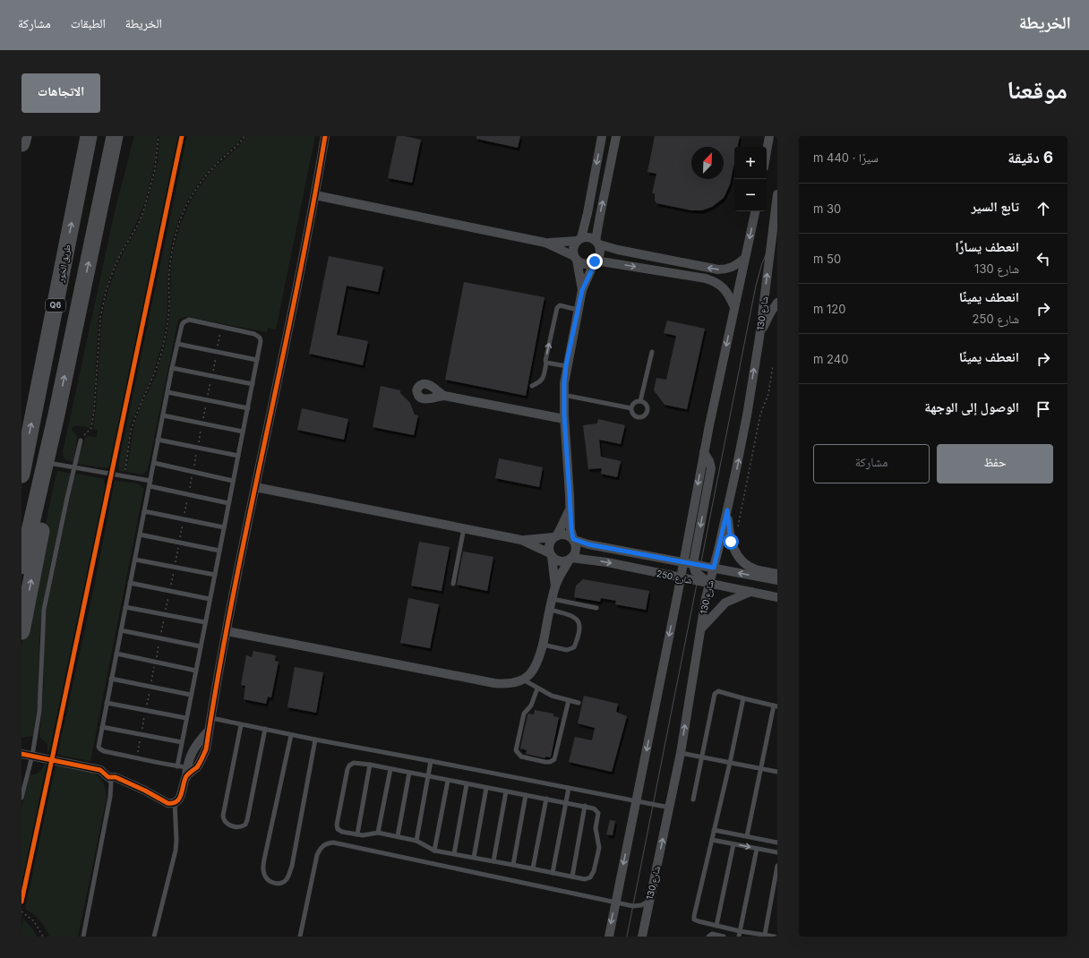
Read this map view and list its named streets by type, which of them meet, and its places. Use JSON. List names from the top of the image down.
{
  "streets": {
    "highway": ["طريق الخور", "Q6"],
    "street": ["شارع 130", "شارع 250"]
  },
  "crossings": [
    ["شارع 130", "شارع 250"]
  ],
  "north": "top right",
  "page": {
    "header": "الخريطة",
    "nav": ["الخريطة", "الطبقات", "مشاركة"],
    "title": "موقعنا",
    "buttons": [
      "الاتجاهات",
      ["حفظ", "مشاركة"]
    ],
    "heading": ["6 دقيقة", "سيرًا · 440 m"],
    "map_buttons": ["+", "−"],
    "list": [
      ["تابع السير", "30 m"],
      ["انعطف يسارًا", "شارع 130", "50 m"],
      ["انعطف يمينًا", "شارع 250", "120 m"],
      ["انعطف يمينًا", "240 m"],
      "الوصول إلى الوجهة"
    ]
  }
}
